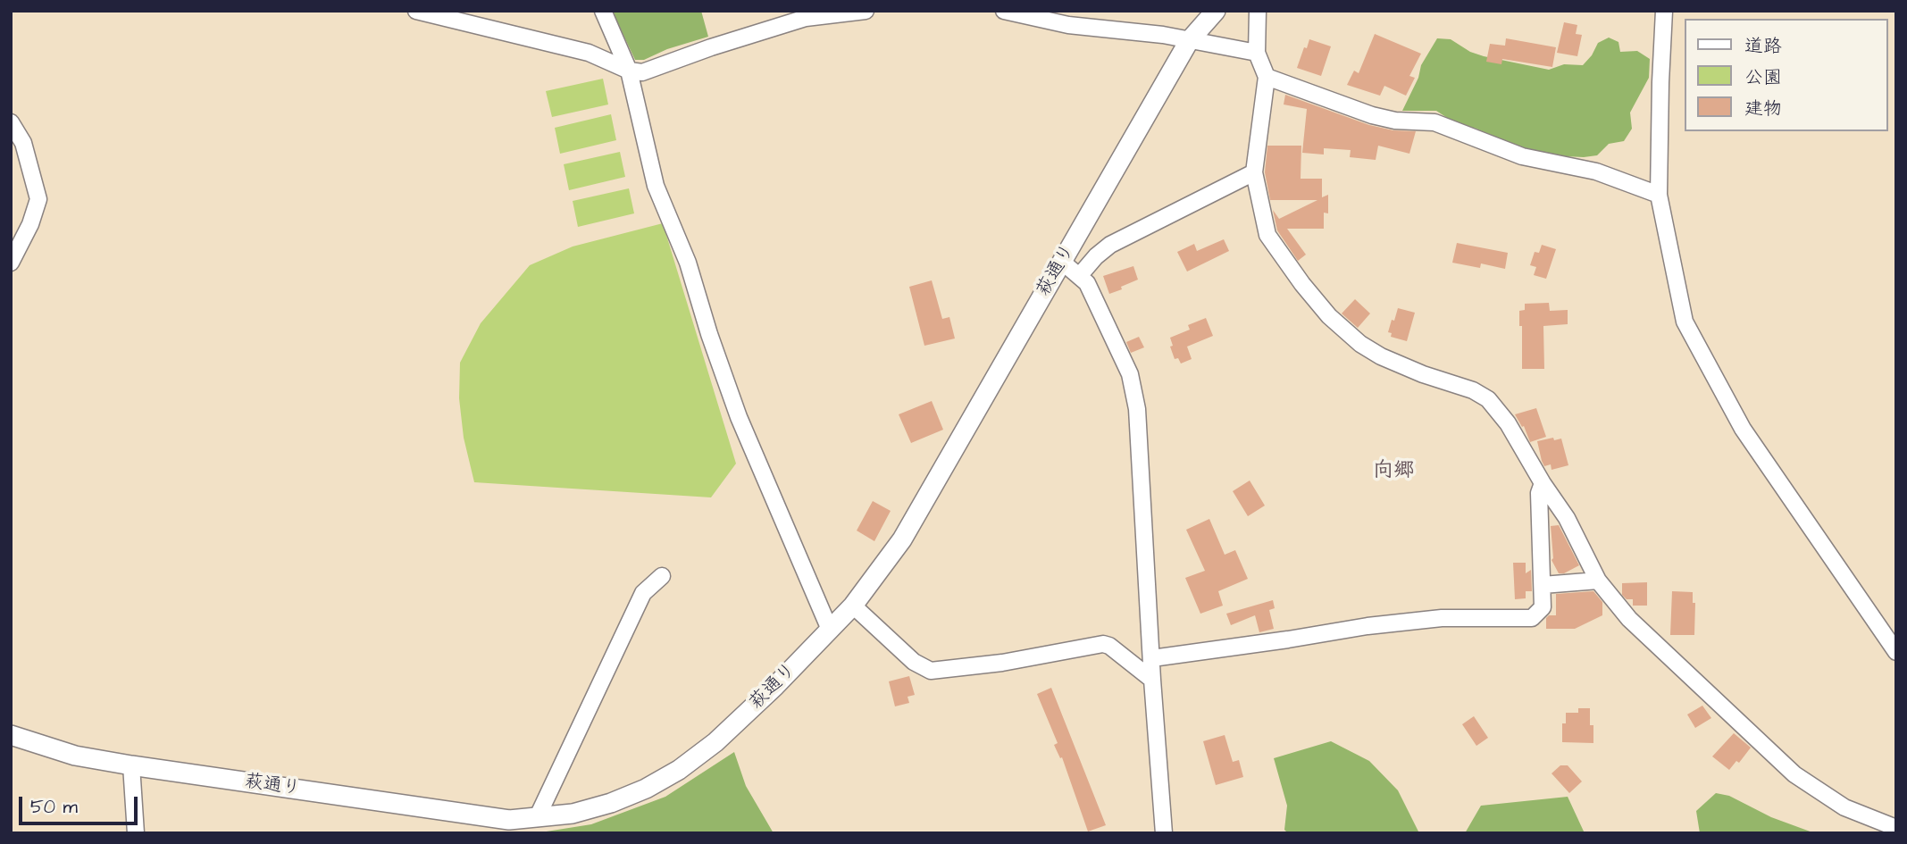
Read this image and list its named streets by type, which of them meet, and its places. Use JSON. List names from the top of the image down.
{
  "streets": {
    "street": ["萩通り"]
  },
  "districts": ["向郷"],
  "legend": ["道路", "公園", "建物"],
  "scale_bar": "50 m"
}
